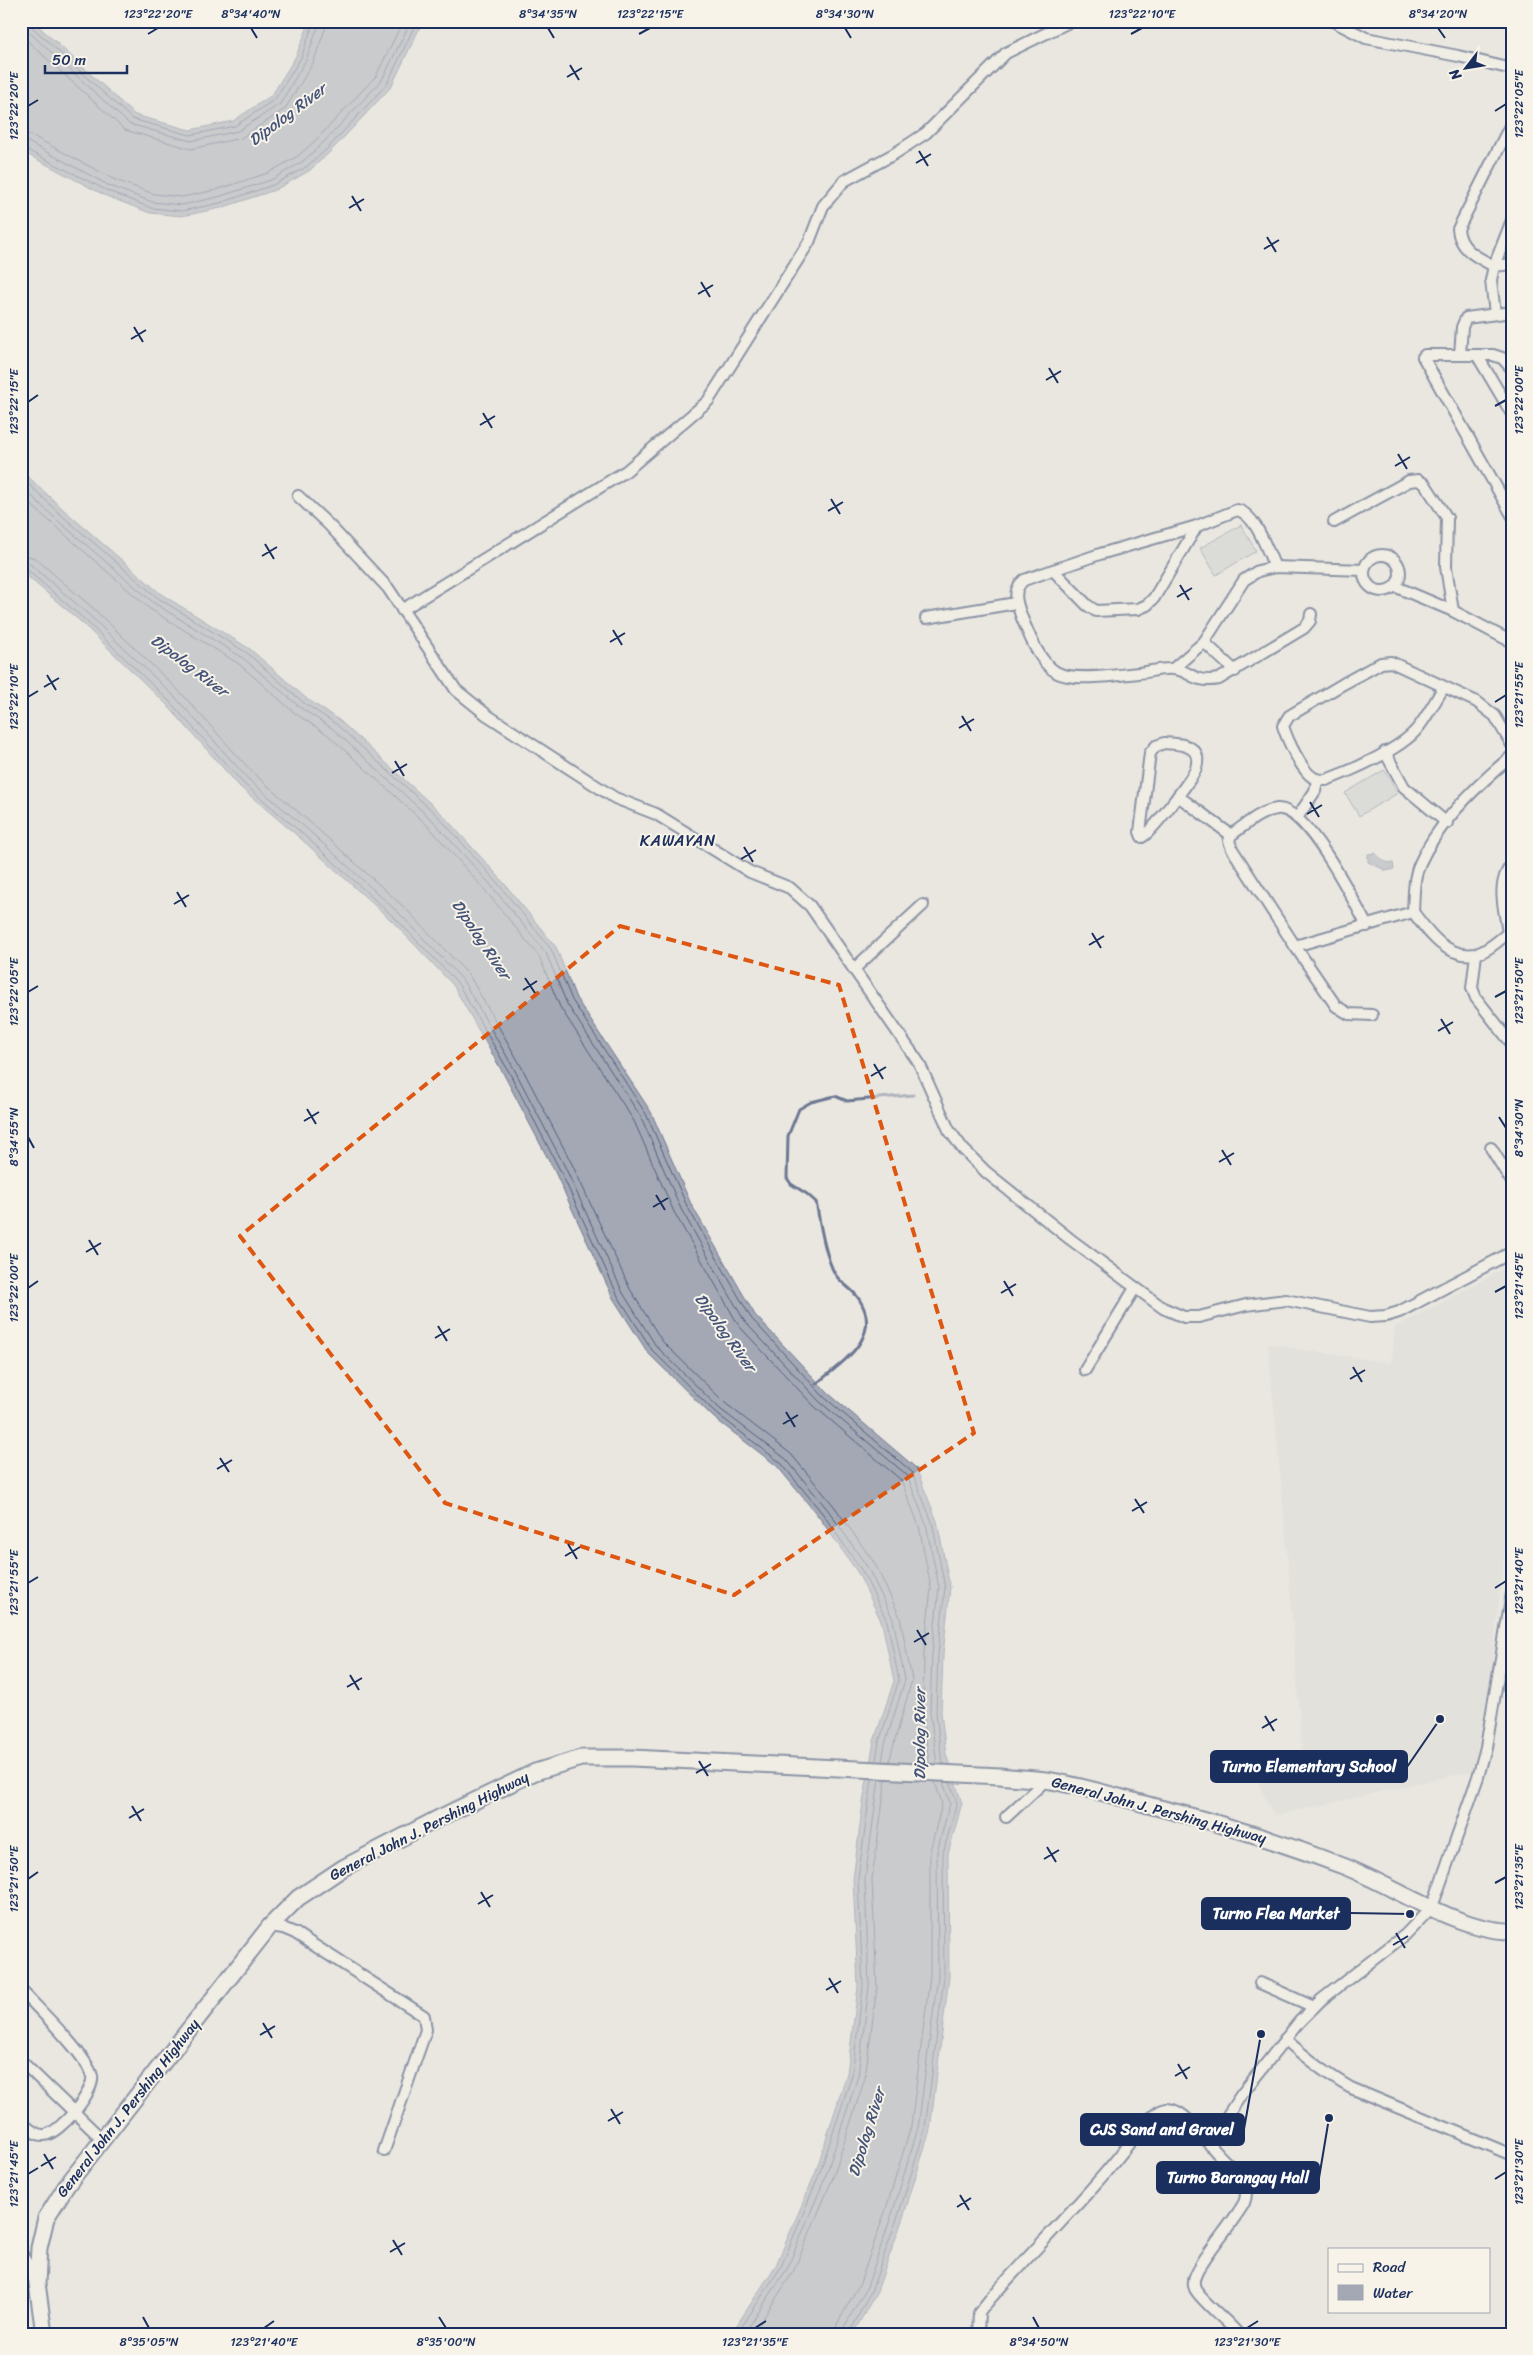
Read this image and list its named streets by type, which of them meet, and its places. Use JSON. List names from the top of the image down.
{
  "streets": {
    "main road": ["General John J. Pershing Highway"]
  },
  "districts": ["KAWAYAN"],
  "water": ["Dipolog River"],
  "places": [
    "Turno Elementary School",
    "Turno Flea Market",
    "CJS Sand and Gravel",
    "Turno Barangay Hall"
  ],
  "legend": ["Road", "Water"],
  "scale_bar": "50 m",
  "north": "bottom left",
  "coordinates": [
    "123°22'20\"E",
    "8°34'40\"N",
    "8°34'35\"N",
    "123°22'15\"E",
    "8°34'30\"N",
    "123°22'10\"E",
    "8°34'20\"N",
    "123°22'05\"E",
    "123°22'00\"E",
    "123°21'55\"E",
    "123°21'50\"E",
    "8°34'55\"N",
    "123°21'45\"E",
    "123°21'40\"E",
    "123°21'35\"E",
    "123°21'30\"E",
    "8°35'05\"N",
    "8°35'00\"N",
    "8°34'50\"N"
  ]
}
